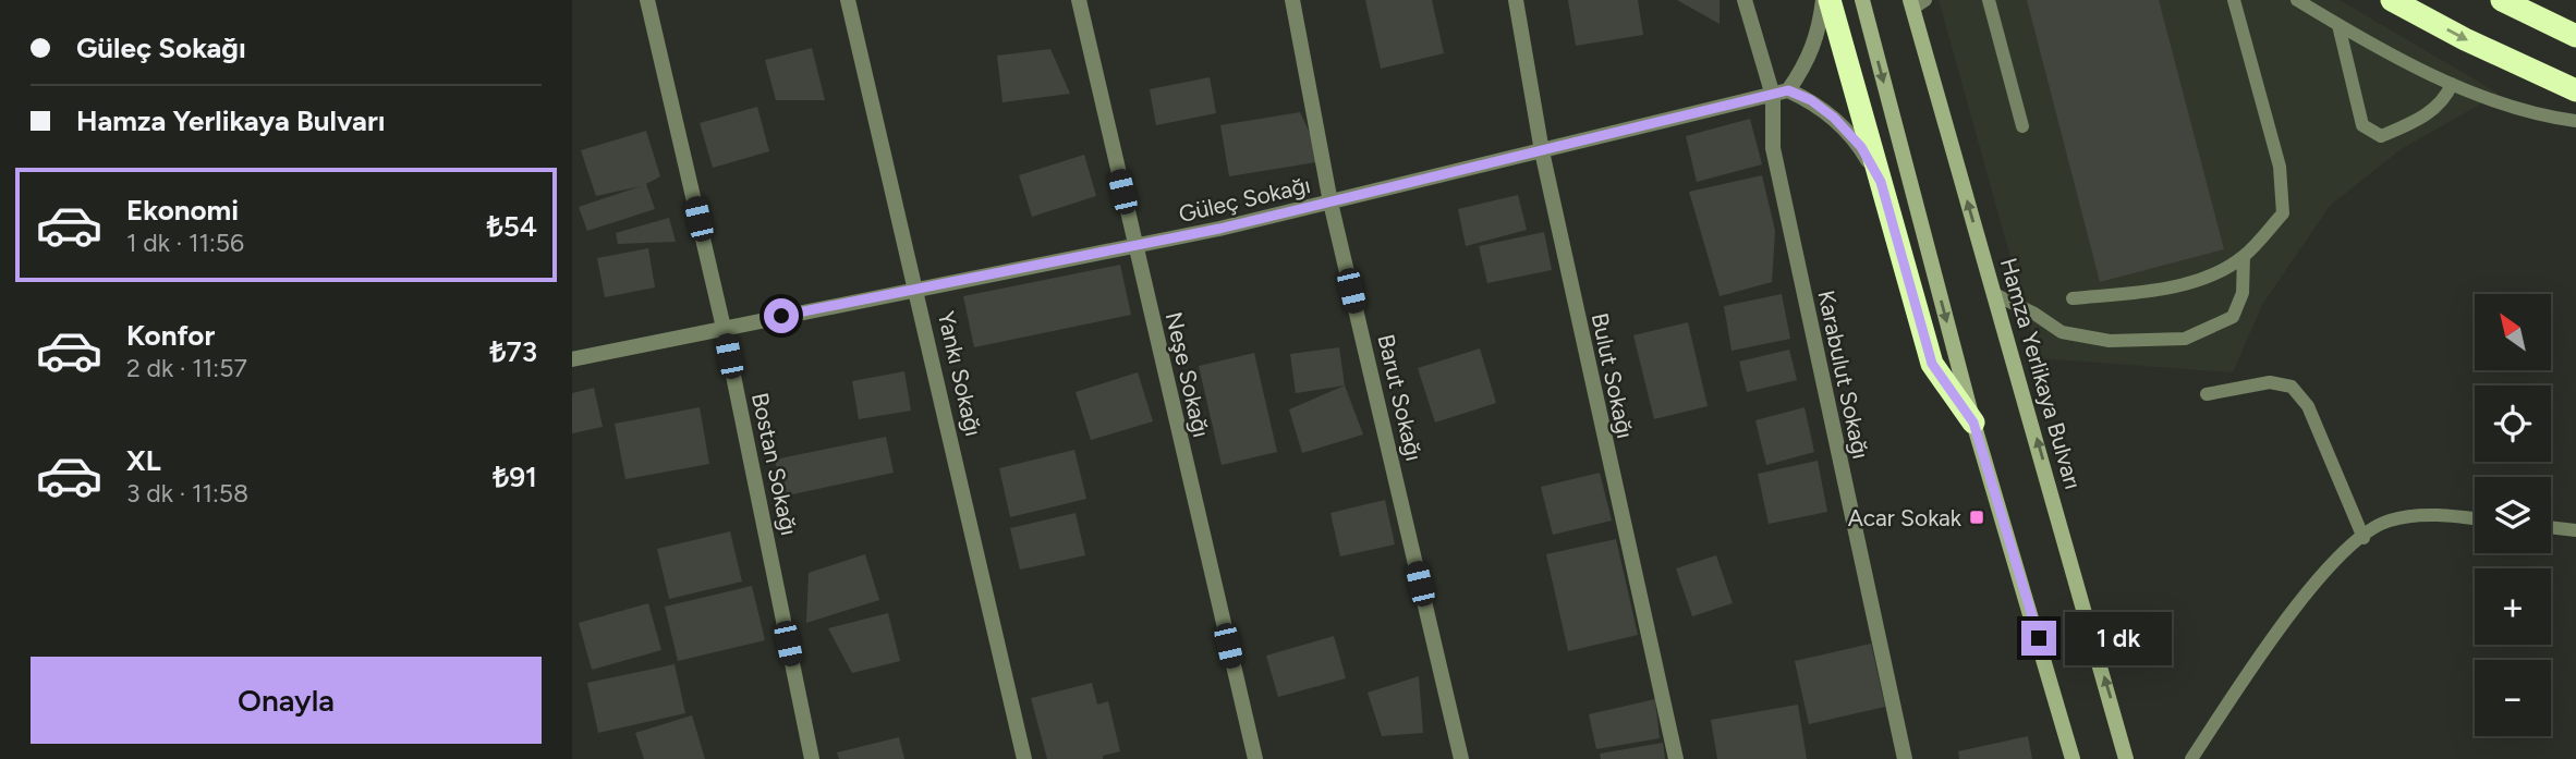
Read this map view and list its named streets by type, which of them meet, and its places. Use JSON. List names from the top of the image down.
{
  "streets": {
    "main road": ["Hamza Yerlikaya Bulvarı"],
    "street": [
      "Güleç Sokağı",
      "Yankı Sokağı",
      "Neşe Sokağı",
      "Karabulut Sokağı",
      "Bulut Sokağı",
      "Barut Sokağı",
      "Bostan Sokağı"
    ]
  },
  "crossings": [
    ["Güleç Sokağı", "Yankı Sokağı"],
    ["Güleç Sokağı", "Neşe Sokağı"],
    ["Güleç Sokağı", "Karabulut Sokağı"],
    ["Güleç Sokağı", "Bulut Sokağı"],
    ["Güleç Sokağı", "Barut Sokağı"],
    ["Güleç Sokağı", "Bostan Sokağı"]
  ],
  "places": {
    "transit": ["Acar Sokak"]
  },
  "north": "top left",
  "page": {
    "banner": ["Güleç Sokağı", "Hamza Yerlikaya Bulvarı"],
    "list": [
      {
        "name": "Ekonomi",
        "note": "1 dk · 11:56",
        "value": "₺54"
      },
      {
        "name": "Konfor",
        "note": "2 dk · 11:57",
        "value": "₺73"
      },
      {
        "name": "XL",
        "note": "3 dk · 11:58",
        "value": "₺91"
      }
    ],
    "map_buttons": ["+", "−"],
    "bubble": "1 dk",
    "buttons": "Onayla"
  }
}
